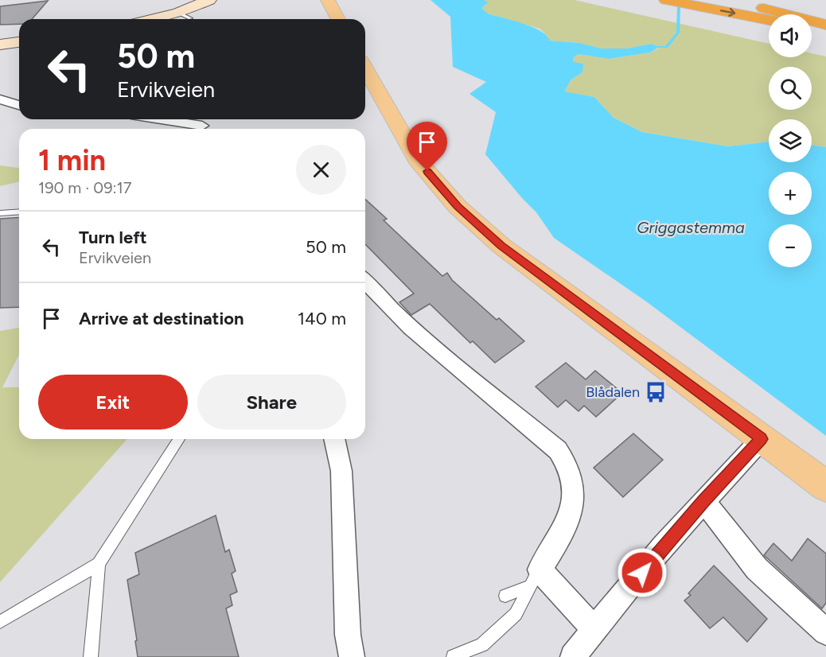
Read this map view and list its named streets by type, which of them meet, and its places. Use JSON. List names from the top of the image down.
{
  "water": ["Griggastemma"],
  "places": {
    "bus stop": ["Blådalen"]
  },
  "page": {
    "map_buttons": ["+", "−"],
    "turn": ["50 m", "Ervikveien"],
    "heading": ["1 min", "190 m · 09:17"],
    "list": [
      {
        "name": "Turn left",
        "note": "Ervikveien",
        "value": "50 m"
      },
      {
        "name": "Arrive at destination",
        "value": "140 m"
      }
    ],
    "buttons": ["Exit", "Share"]
  }
}
